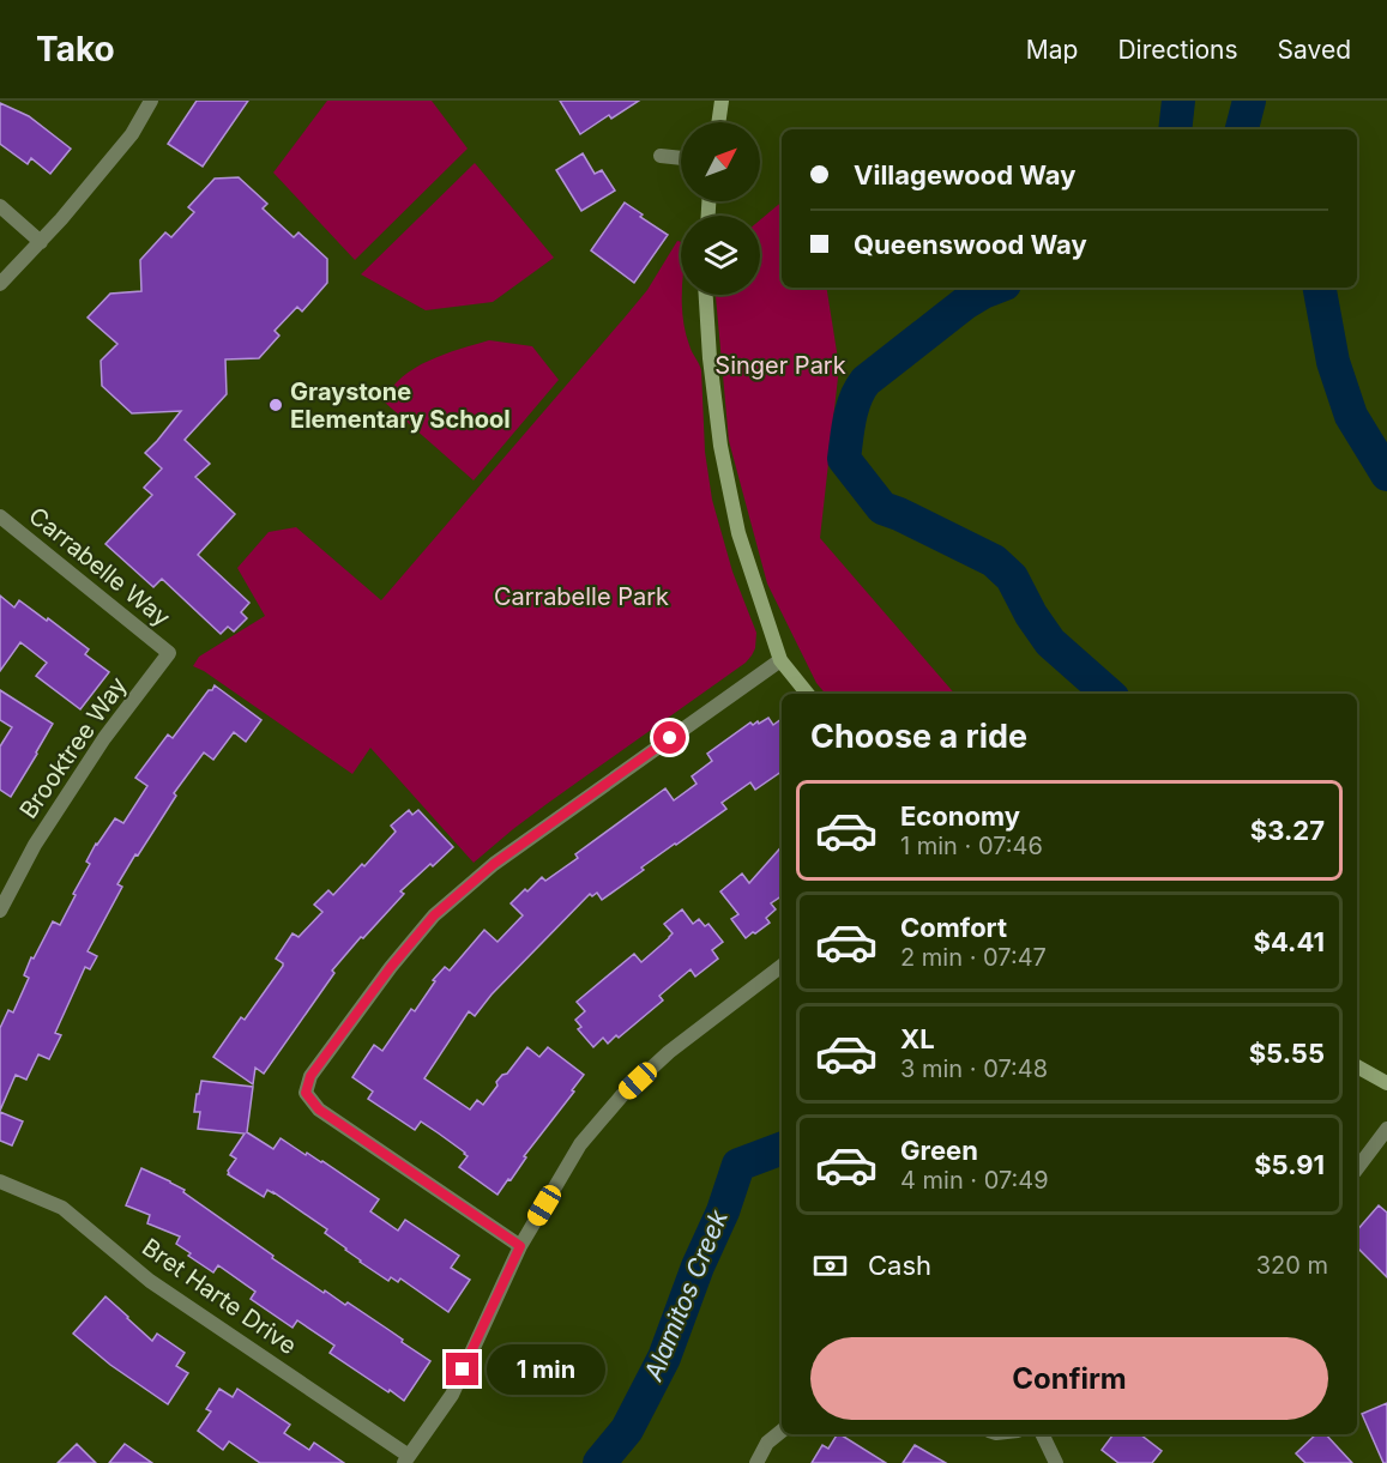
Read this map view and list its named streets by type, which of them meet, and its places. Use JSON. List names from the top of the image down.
{
  "streets": {
    "street": ["Carrabelle Way", "Brooktree Way", "Bret Harte Drive"]
  },
  "crossings": [
    ["Carrabelle Way", "Brooktree Way"]
  ],
  "water": ["Alamitos Creek"],
  "parks": ["Singer Park", "Carrabelle Park"],
  "places": ["Graystone Elementary School"],
  "north": "top right",
  "page": {
    "header": "Tako",
    "nav": ["Map", "Directions", "Saved"],
    "banner": ["Villagewood Way", "Queenswood Way"],
    "heading": "Choose a ride",
    "list": [
      {
        "name": "Economy",
        "note": "1 min · 07:46",
        "value": "$3.27"
      },
      {
        "name": "Comfort",
        "note": "2 min · 07:47",
        "value": "$4.41"
      },
      {
        "name": "XL",
        "note": "3 min · 07:48",
        "value": "$5.55"
      },
      {
        "name": "Green",
        "note": "4 min · 07:49",
        "value": "$5.91"
      }
    ],
    "pay": ["Cash", "320 m"],
    "buttons": "Confirm",
    "bubble": "1 min"
  }
}
